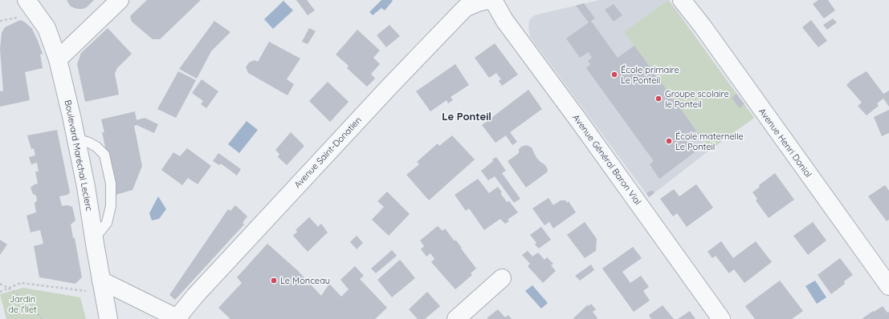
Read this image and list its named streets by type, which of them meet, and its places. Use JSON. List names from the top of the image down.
{
  "streets": {
    "street": [
      "Avenue Henri Doniol",
      "Avenue Saint-Donatien",
      "Boulevard Maréchal Leclerc",
      "Avenue Général Baron Vial"
    ]
  },
  "districts": ["Le Ponteil"],
  "parks": ["Jardin de l'Îlet"],
  "places": [
    "École primaire Le Ponteil",
    "Groupe scolaire le Ponteil",
    "École maternelle Le Ponteil",
    "Le Monceau"
  ]
}
